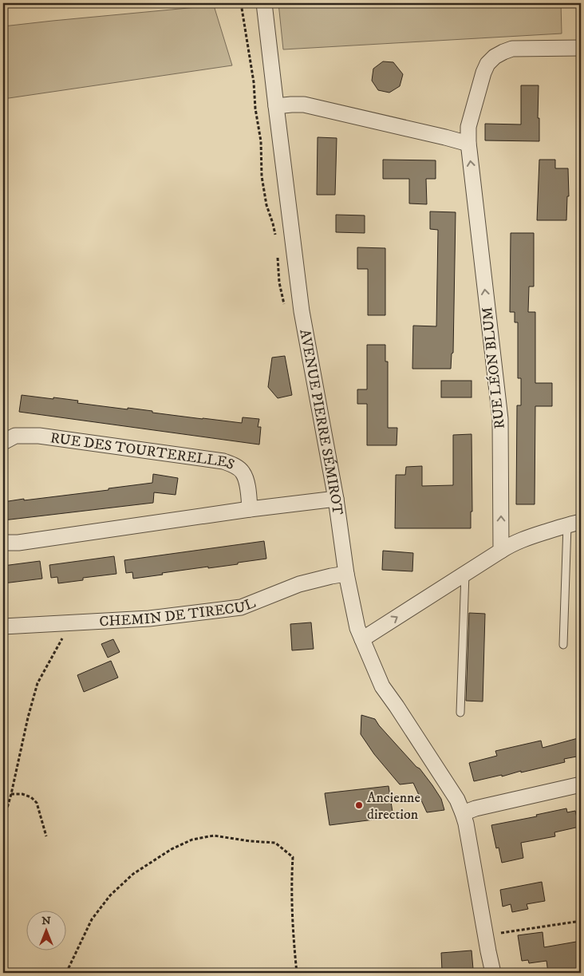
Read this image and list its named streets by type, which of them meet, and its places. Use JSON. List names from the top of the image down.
{
  "streets": {
    "street": [
      "RUE LÉON BLUM",
      "AVENUE PIERRE SÉMIROT",
      "RUE DES TOURTERELLES",
      "CHEMIN DE TIRECUL"
    ]
  },
  "crossings": [
    ["AVENUE PIERRE SÉMIROT", "CHEMIN DE TIRECUL"]
  ],
  "one_way": ["RUE LÉON BLUM"],
  "places": ["Ancienne direction"],
  "north": "top"
}
